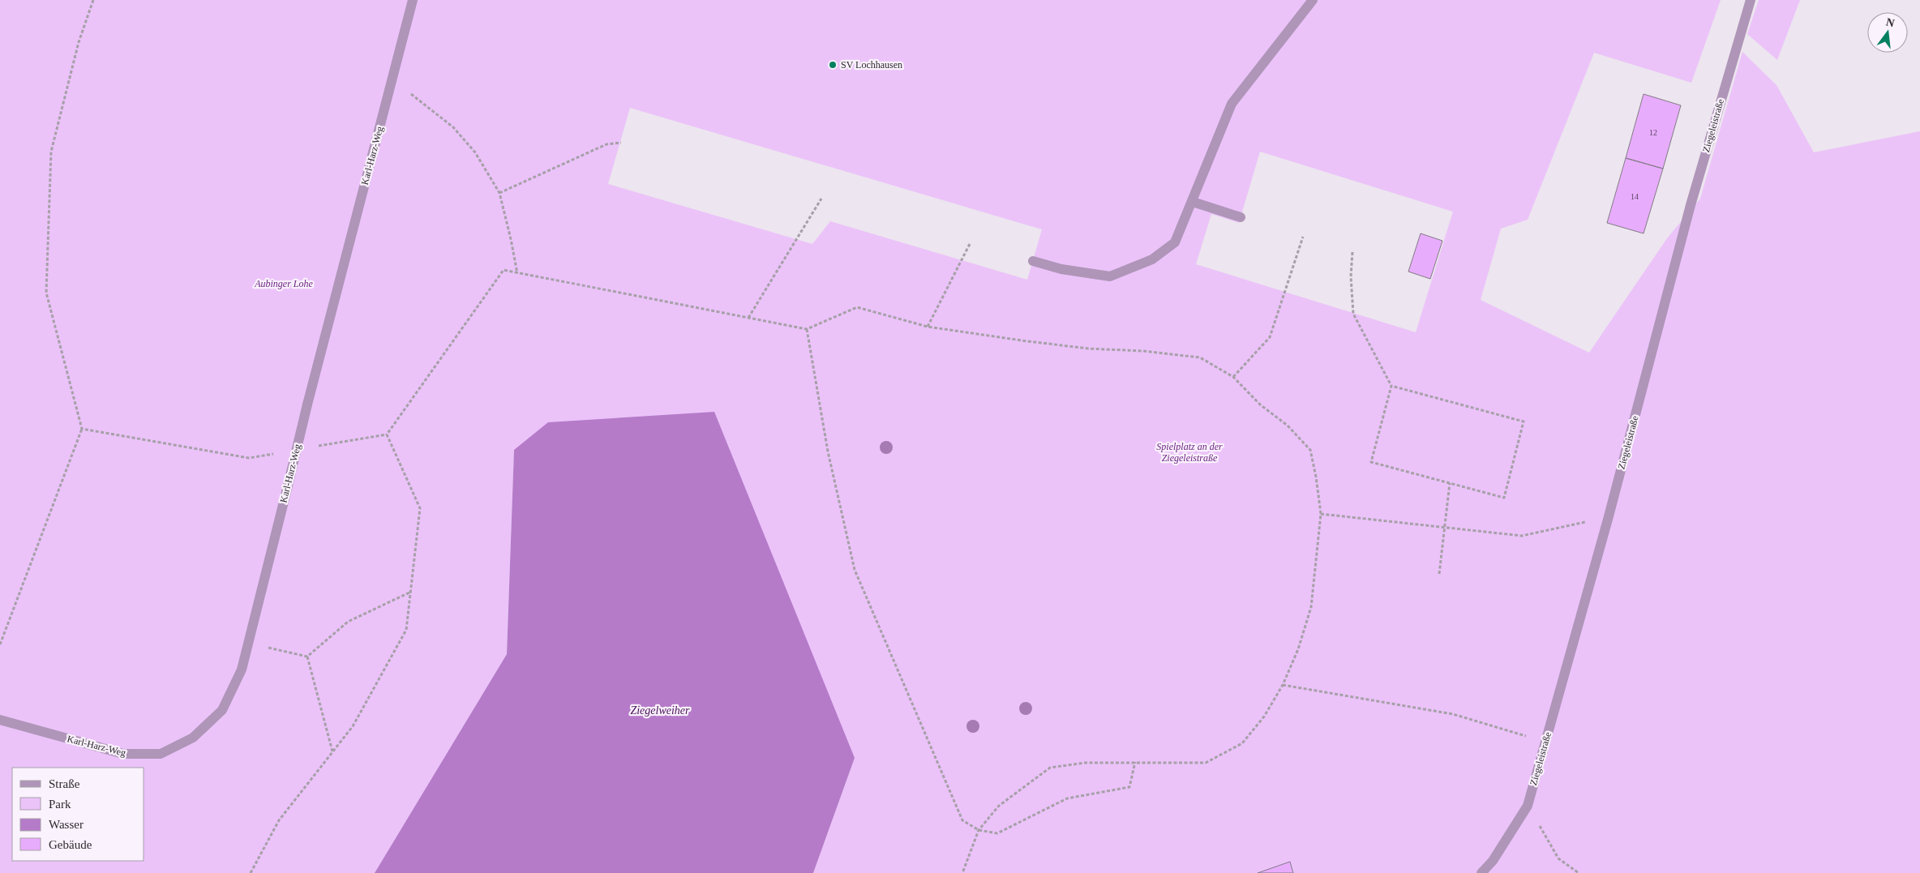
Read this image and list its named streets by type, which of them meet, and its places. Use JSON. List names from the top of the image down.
{
  "streets": {
    "street": ["Ziegeleistraße", "Karl-Harz-Weg"]
  },
  "water": ["Ziegelweiher"],
  "parks": ["Aubinger Lohe", "Spielplatz an der Ziegeleistraße"],
  "places": ["SV Lochhausen"],
  "house_numbers": ["12", "14"],
  "legend": [
    "Straße",
    "Park",
    "Wasser",
    "Gebäude"
  ],
  "north": "top"
}
